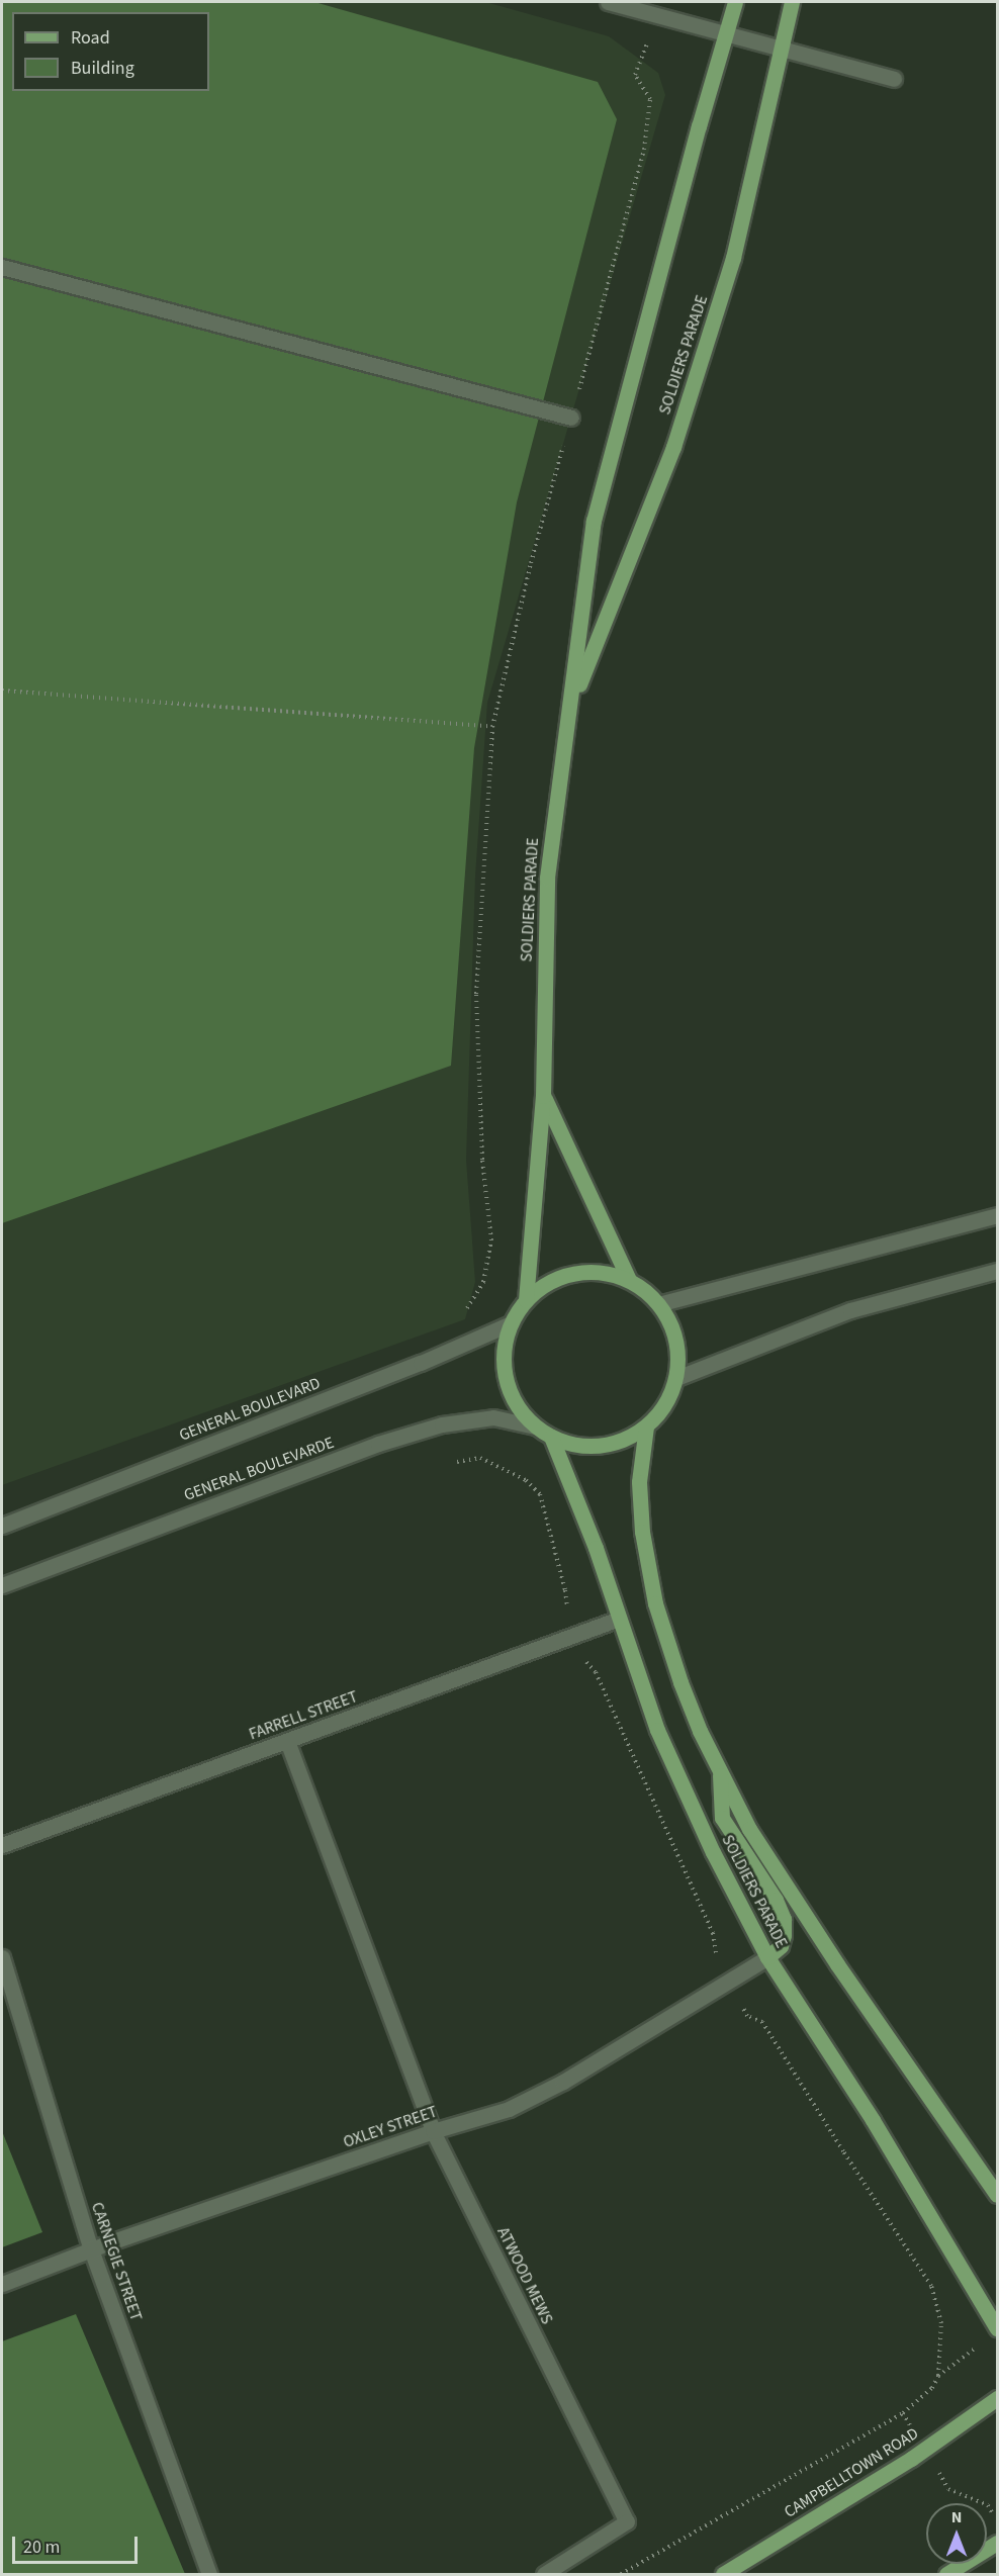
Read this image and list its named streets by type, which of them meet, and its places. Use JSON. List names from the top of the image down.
{
  "streets": {
    "main road": ["SOLDIERS PARADE", "CAMPBELLTOWN ROAD"],
    "street": [
      "GENERAL BOULEVARD",
      "GENERAL BOULEVARDE",
      "FARRELL STREET",
      "OXLEY STREET",
      "CARNEGIE STREET",
      "ATWOOD MEWS"
    ]
  },
  "crossings": [
    ["SOLDIERS PARADE", "GENERAL BOULEVARD"],
    ["SOLDIERS PARADE", "GENERAL BOULEVARDE"],
    ["SOLDIERS PARADE", "FARRELL STREET"],
    ["SOLDIERS PARADE", "OXLEY STREET"],
    ["GENERAL BOULEVARD", "GENERAL BOULEVARDE"],
    ["FARRELL STREET", "ATWOOD MEWS"],
    ["OXLEY STREET", "CARNEGIE STREET"],
    ["OXLEY STREET", "ATWOOD MEWS"]
  ],
  "legend": ["Road", "Building"],
  "scale_bar": "20 m",
  "north": "top"
}
